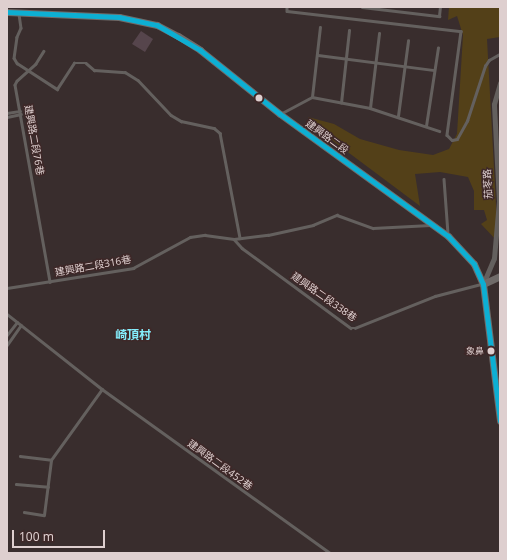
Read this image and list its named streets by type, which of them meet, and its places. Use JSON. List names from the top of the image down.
{
  "streets": {
    "street": ["建興路二段", "茄苳路"],
    "lane": [
      "建興路二段76巷",
      "建興路二段316巷",
      "建興路二段338巷",
      "建興路二段452巷"
    ]
  },
  "crossings": [
    ["建興路二段", "茄苳路"],
    ["建興路二段", "建興路二段316巷"],
    ["建興路二段", "建興路二段338巷"],
    ["建興路二段76巷", "建興路二段316巷"],
    ["茄苳路", "建興路二段338巷"],
    ["建興路二段316巷", "建興路二段338巷"]
  ],
  "districts": ["崎頂村"],
  "places": ["象鼻"],
  "scale_bar": "100 m"
}
